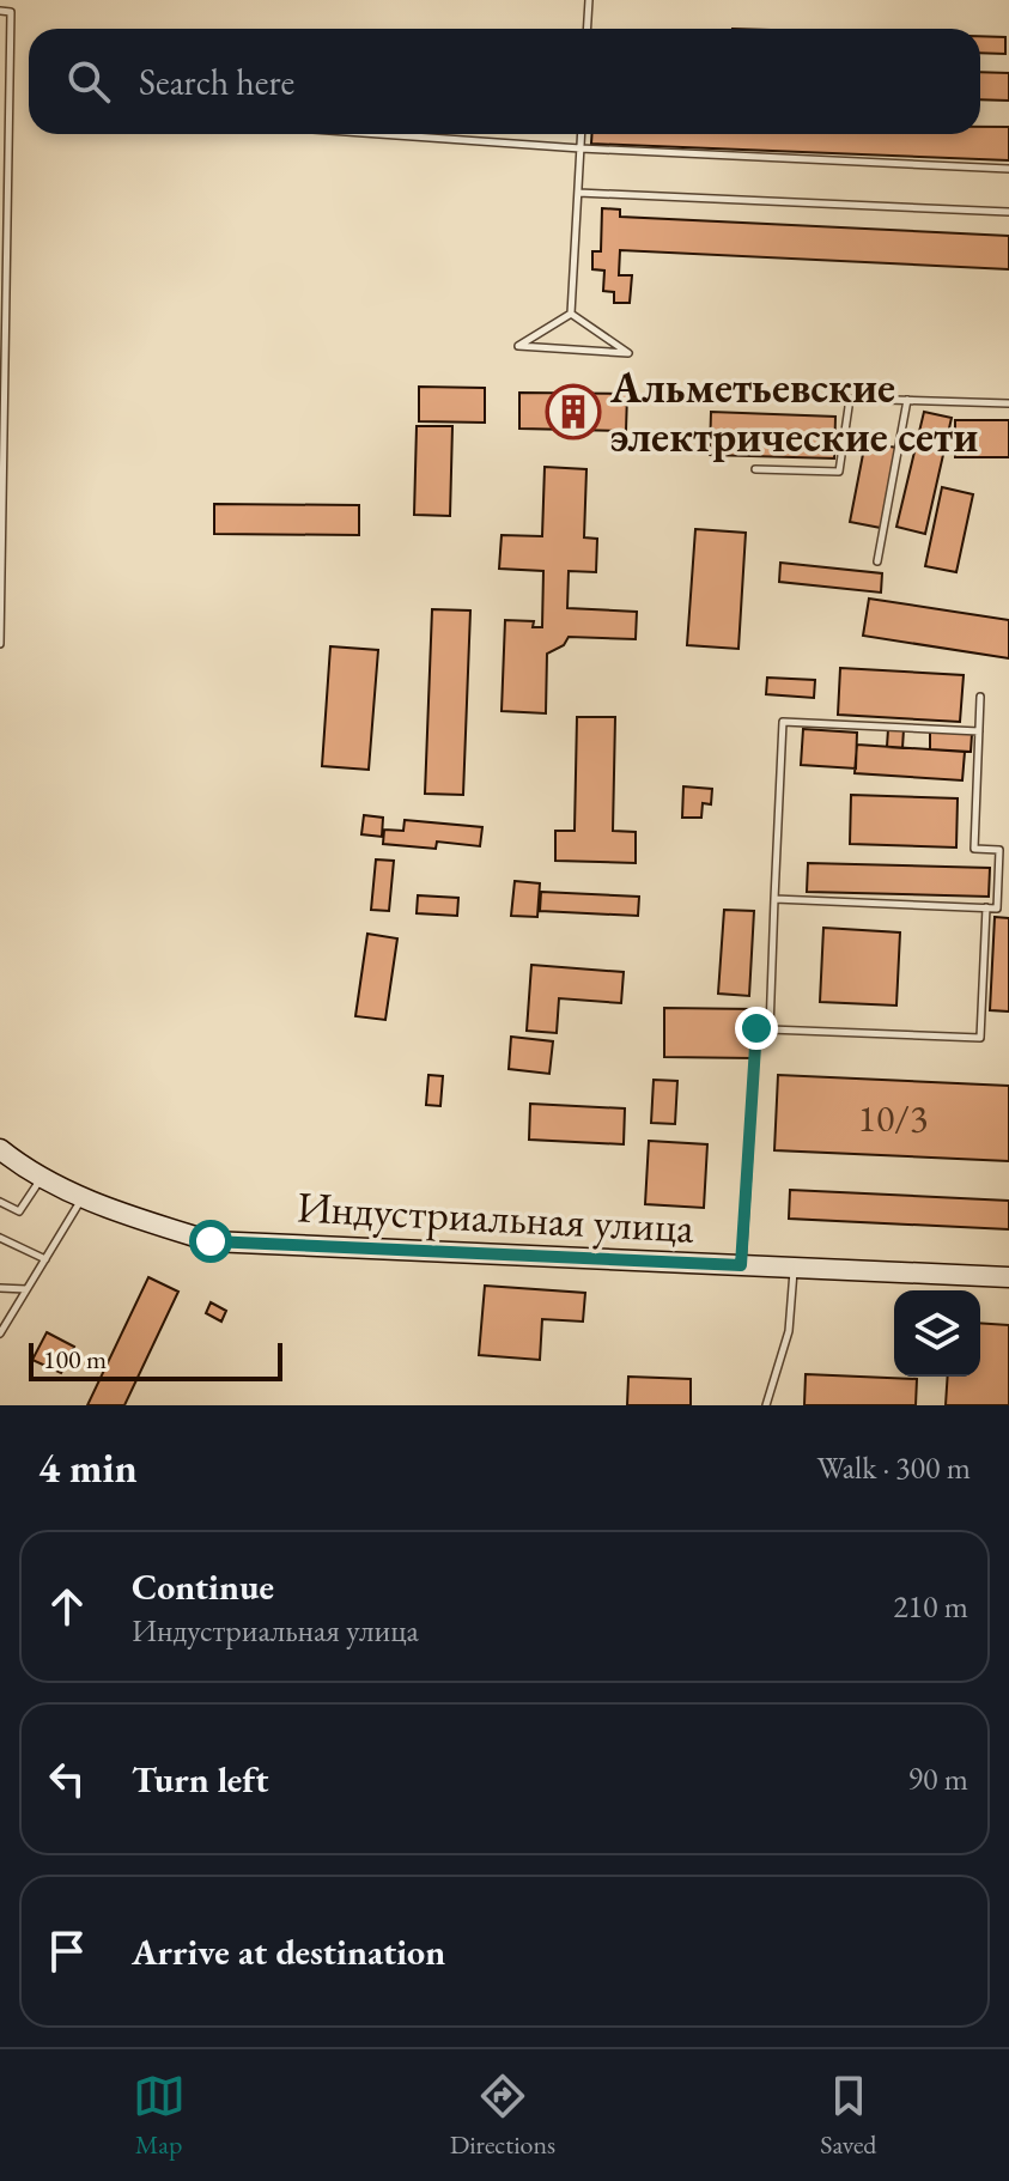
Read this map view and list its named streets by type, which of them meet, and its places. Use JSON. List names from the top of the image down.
{
  "streets": {
    "street": ["Индустриальная улица"]
  },
  "places": {
    "building": ["Альметьевские электрические сети"]
  },
  "house_numbers": ["10/3"],
  "scale_bar": "100 m",
  "page": {
    "search": "Search here",
    "scale": "100 m",
    "heading": ["4 min", "Walk · 300 m"],
    "list": [
      ["Continue", "Индустриальная улица", "210 m"],
      ["Turn left", "90 m"],
      "Arrive at destination"
    ],
    "nav": ["Map", "Directions", "Saved"]
  }
}
